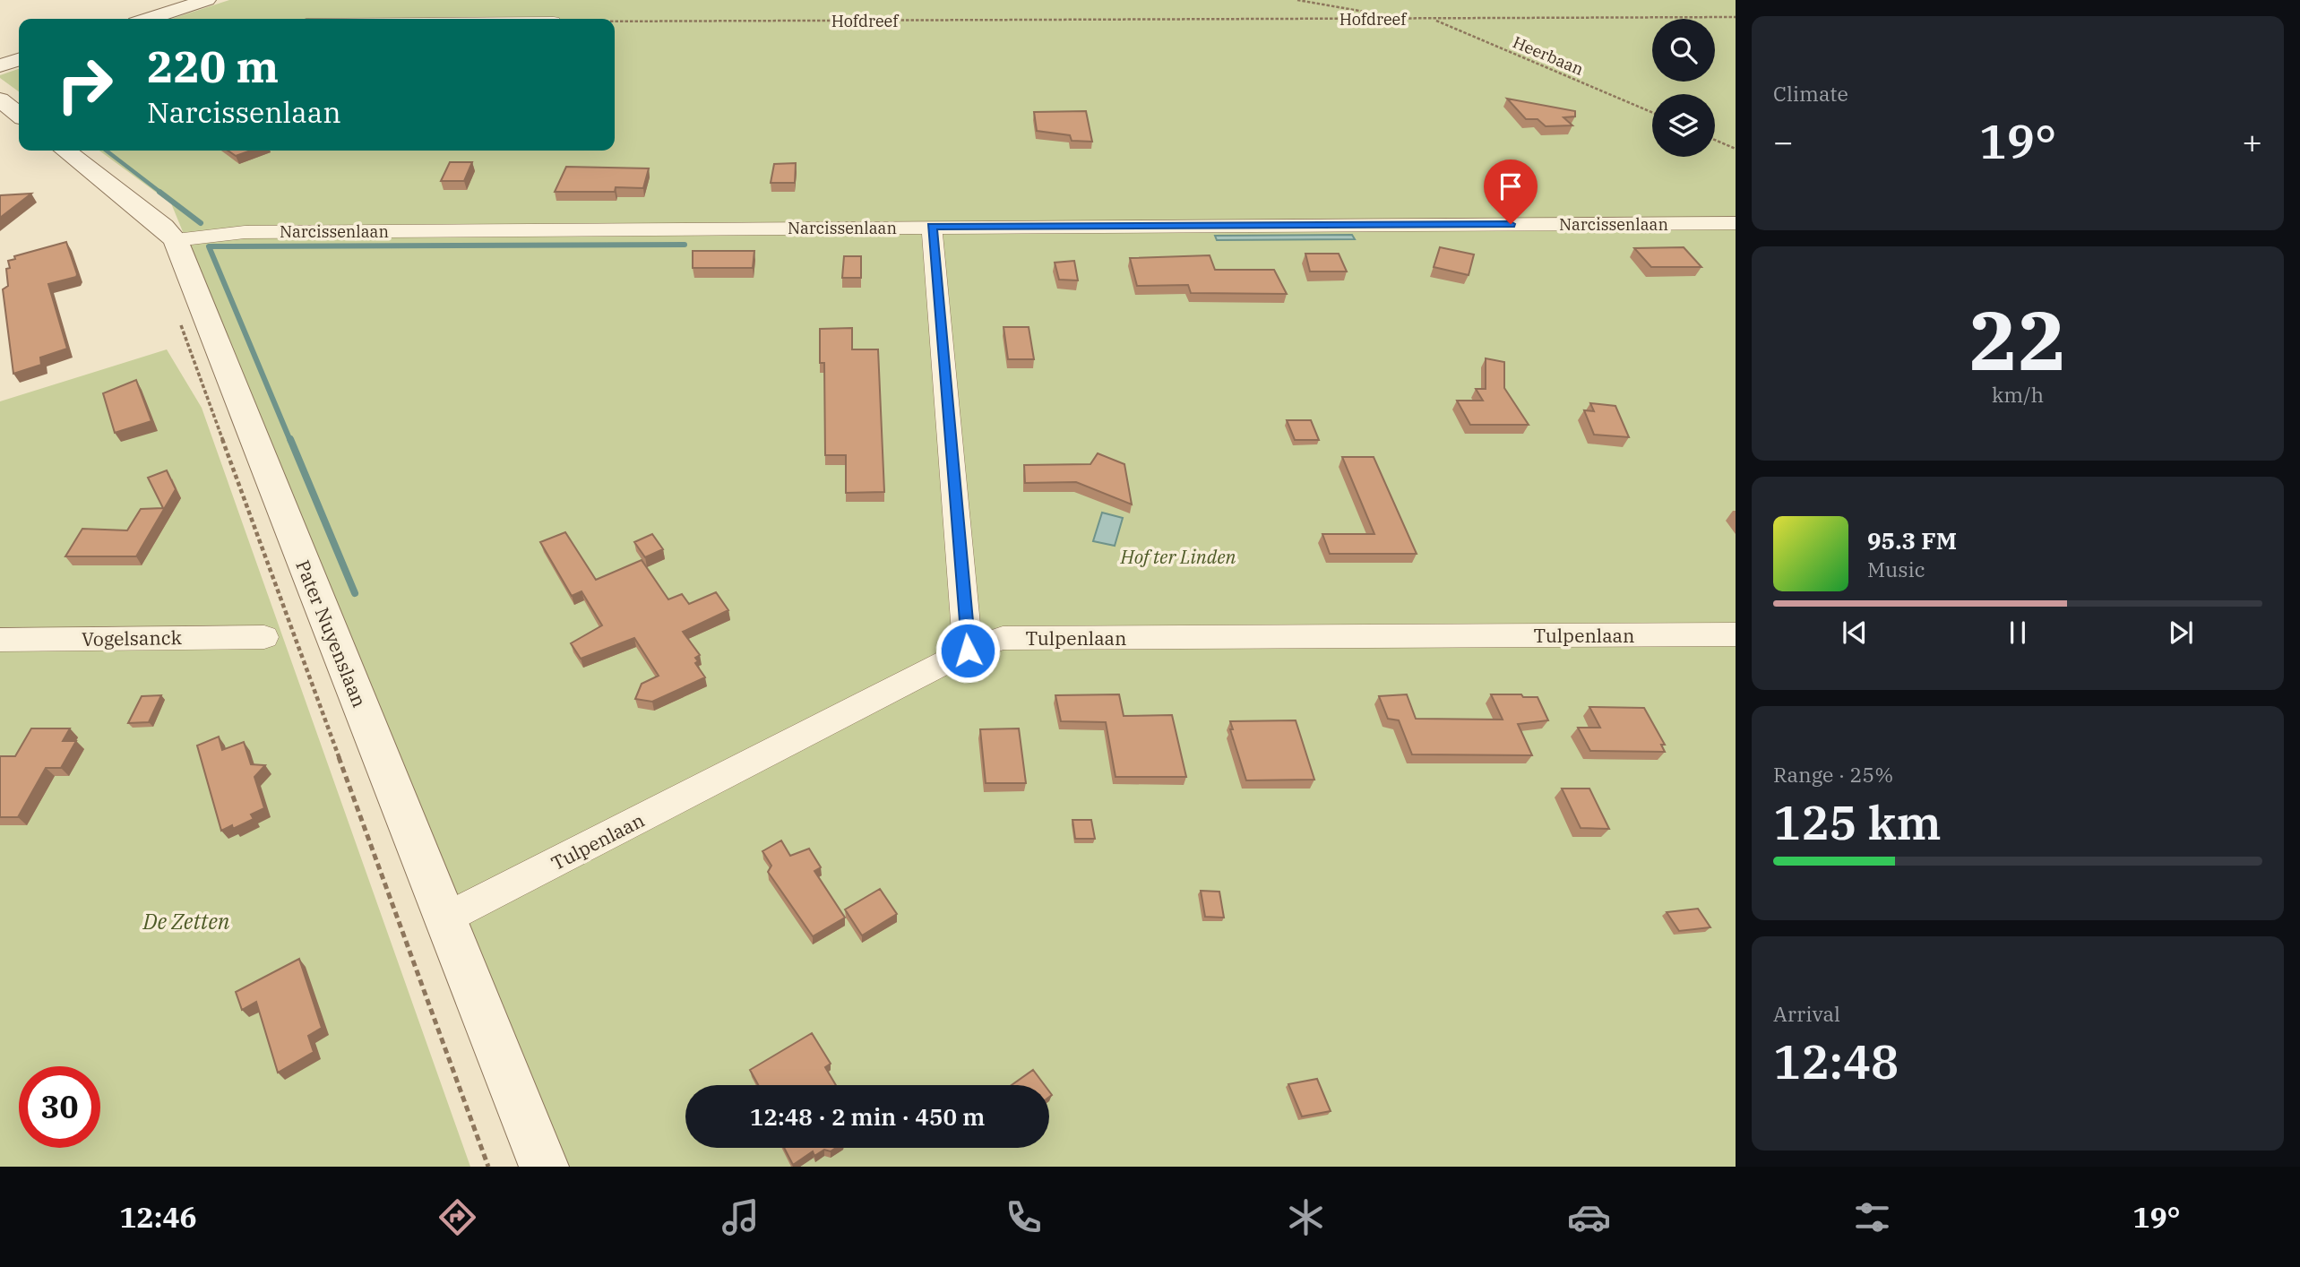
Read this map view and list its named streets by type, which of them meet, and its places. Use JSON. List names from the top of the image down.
{
  "streets": {
    "street": [
      "Narcissenlaan",
      "Pater Nuyenslaan",
      "Tulpenlaan",
      "Vogelsanck"
    ],
    "path": ["Hofdreef", "Heerbaan"]
  },
  "crossings": [
    ["Hofdreef", "Heerbaan"],
    ["Narcissenlaan", "Pater Nuyenslaan"],
    ["Pater Nuyenslaan", "Tulpenlaan"]
  ],
  "parks": ["Hof ter Linden", "De Zetten"],
  "page": {
    "tile": [
      "Climate",
      ["22", "km/h"],
      ["Range · 25%", "125 km"],
      ["Arrival", "12:48"]
    ],
    "turn": ["220 m", "Narcissenlaan"],
    "heat": ["−", "19°", "+"],
    "song": ["95.3 FM", "Music"],
    "limit": "30",
    "trip": "12:48 · 2 min · 450 m",
    "tabs": ["12:46", "19°"]
  }
}
